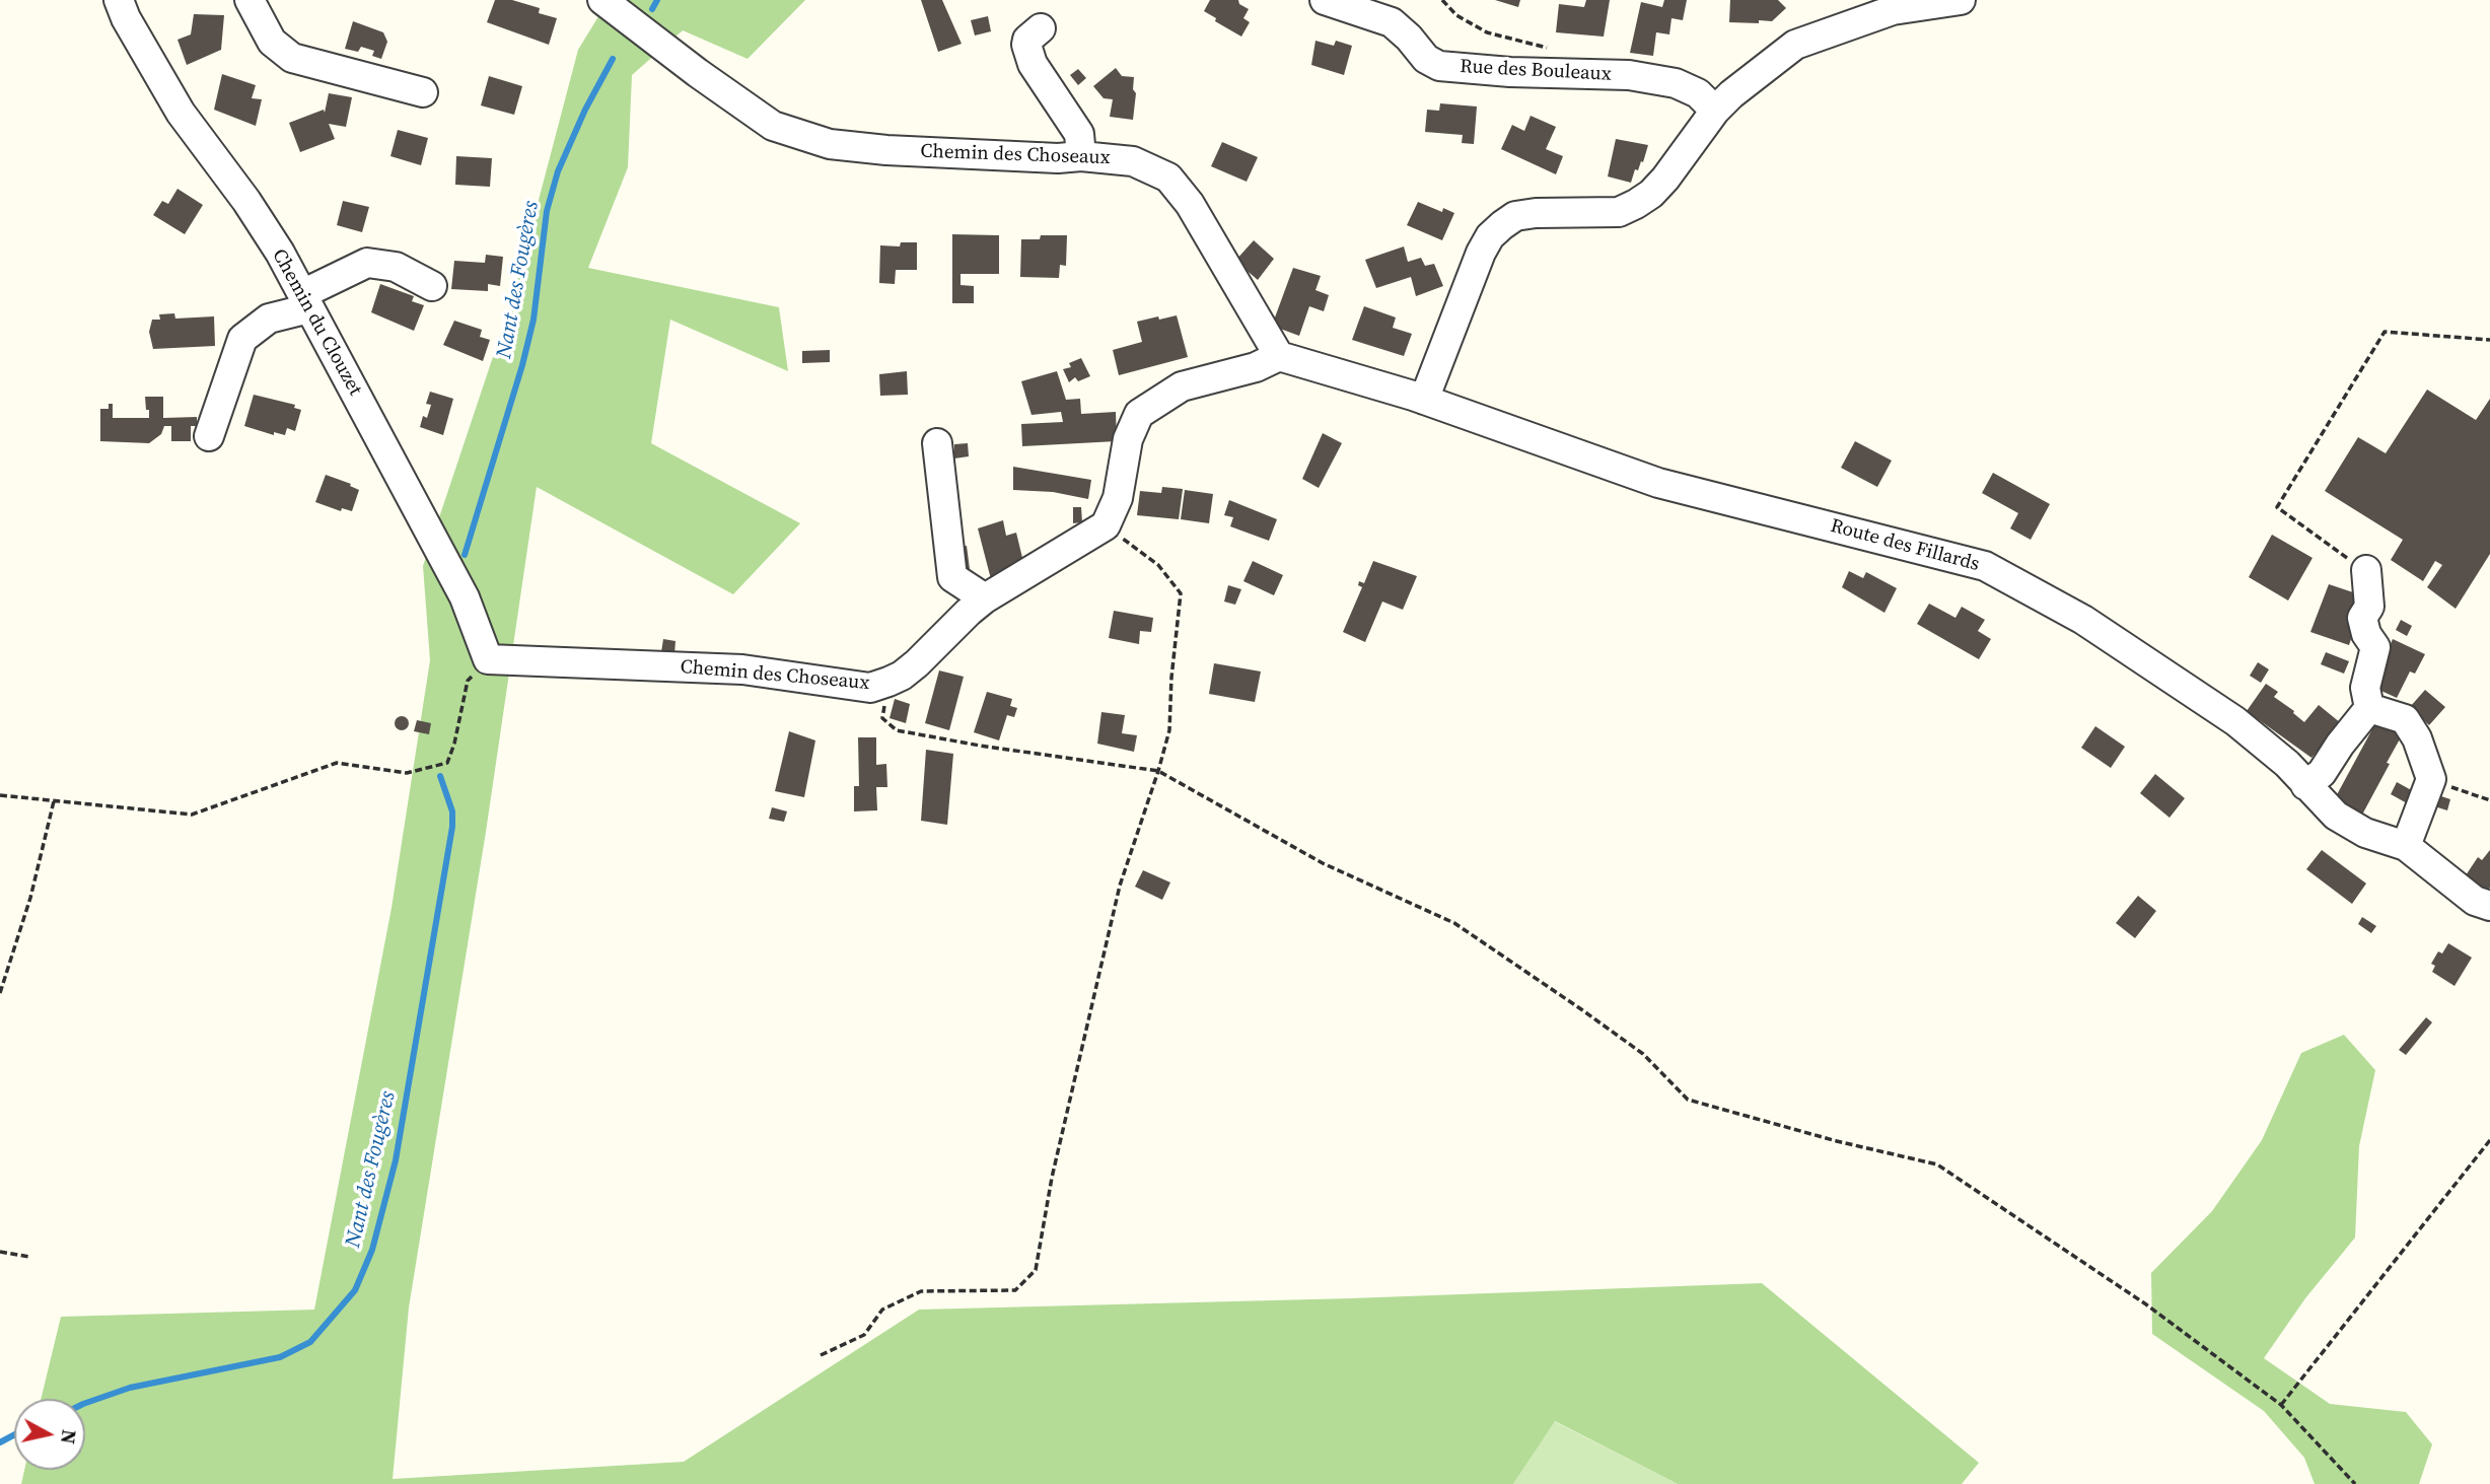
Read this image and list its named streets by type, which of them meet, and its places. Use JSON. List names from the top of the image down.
{
  "streets": {
    "street": [
      "Rue des Bouleaux",
      "Chemin des Choseaux",
      "Chemin du Clouzet",
      "Route des Fillards"
    ]
  },
  "crossings": [
    ["Chemin des Choseaux", "Chemin du Clouzet"],
    ["Chemin des Choseaux", "Route des Fillards"]
  ],
  "water": ["Nant des Fougères"],
  "north": "right"
}
